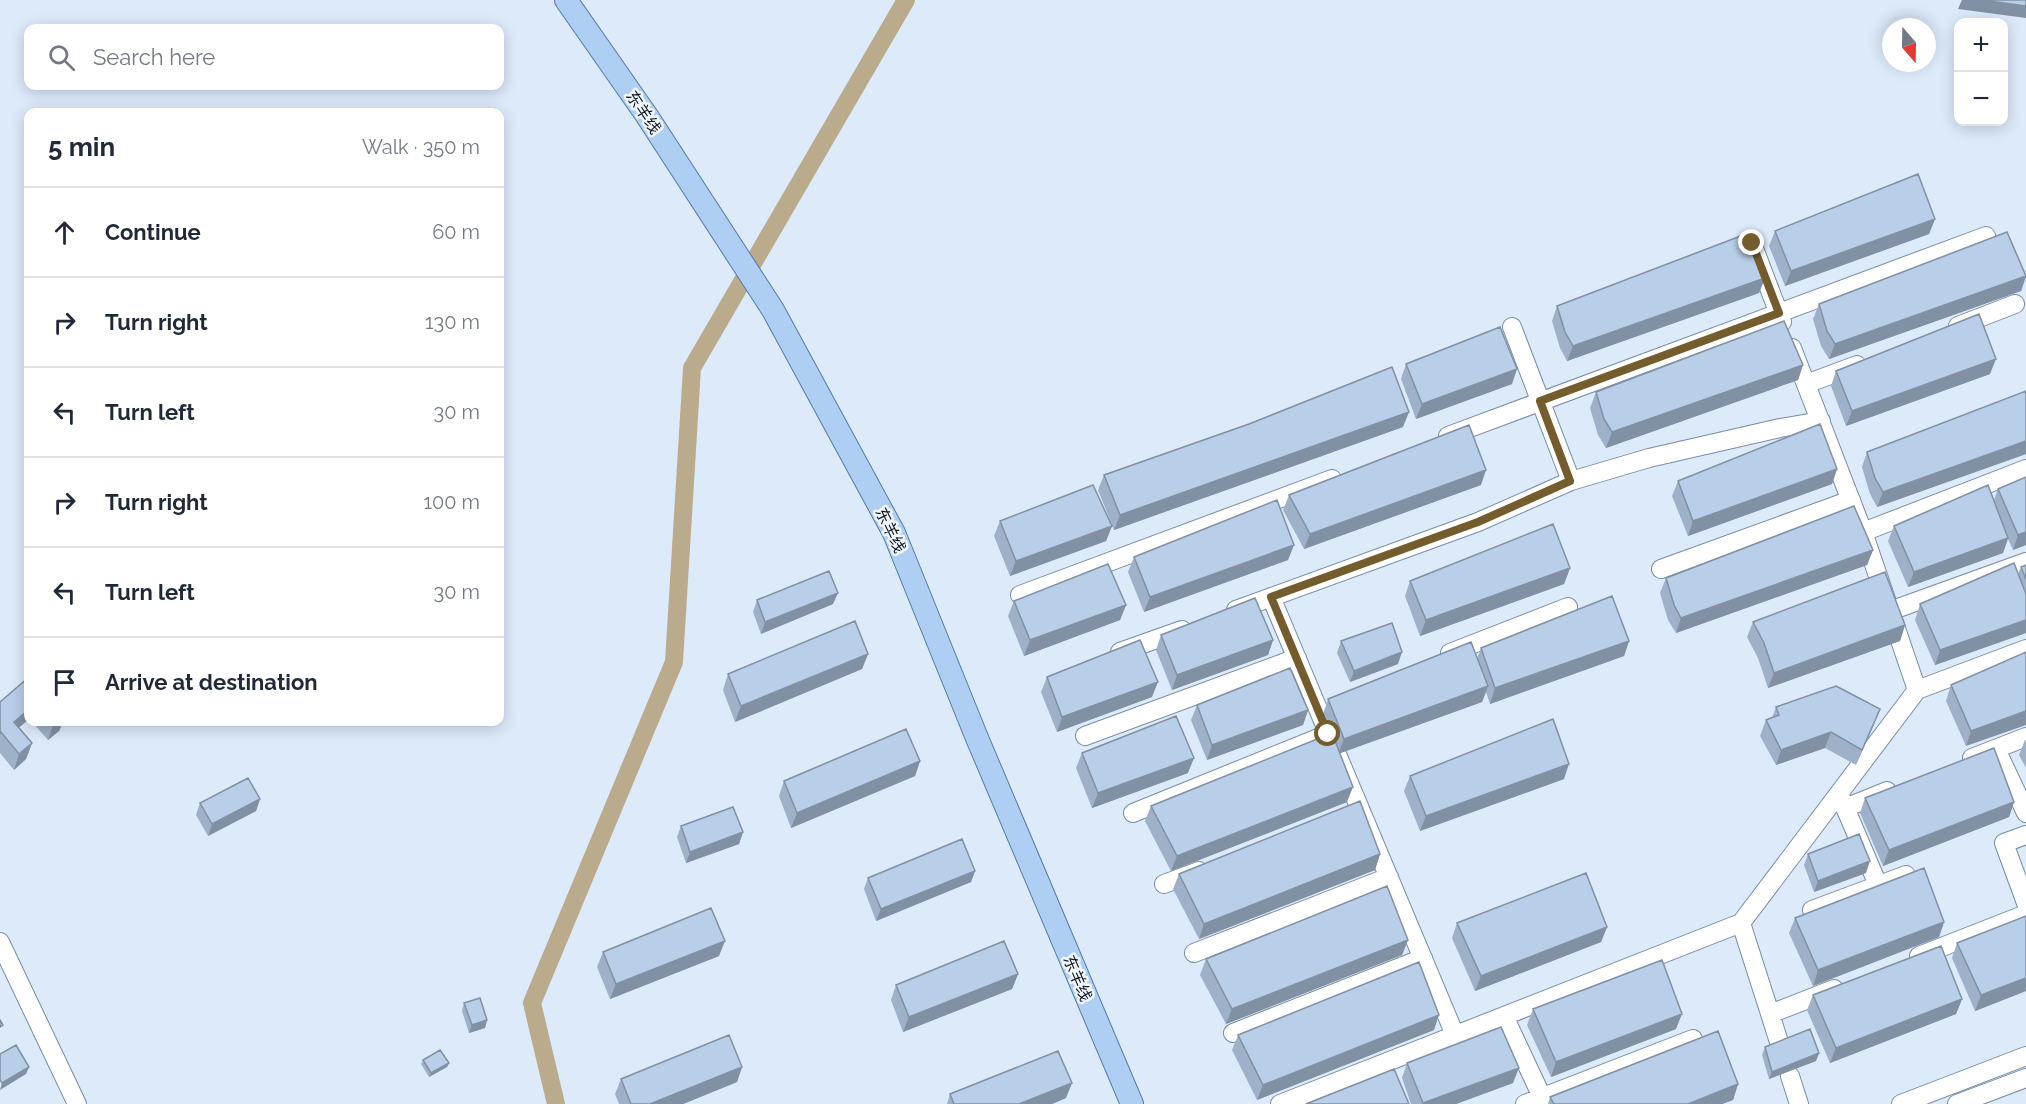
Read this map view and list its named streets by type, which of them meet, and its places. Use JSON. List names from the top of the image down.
{
  "streets": {
    "main road": ["东羊线"]
  },
  "north": "bottom",
  "page": {
    "map_buttons": ["+", "−"],
    "search": "Search here",
    "heading": ["5 min", "Walk · 350 m"],
    "list": [
      ["Continue", "60 m"],
      ["Turn right", "130 m"],
      ["Turn left", "30 m"],
      ["Turn right", "100 m"],
      ["Turn left", "30 m"],
      "Arrive at destination"
    ]
  }
}
